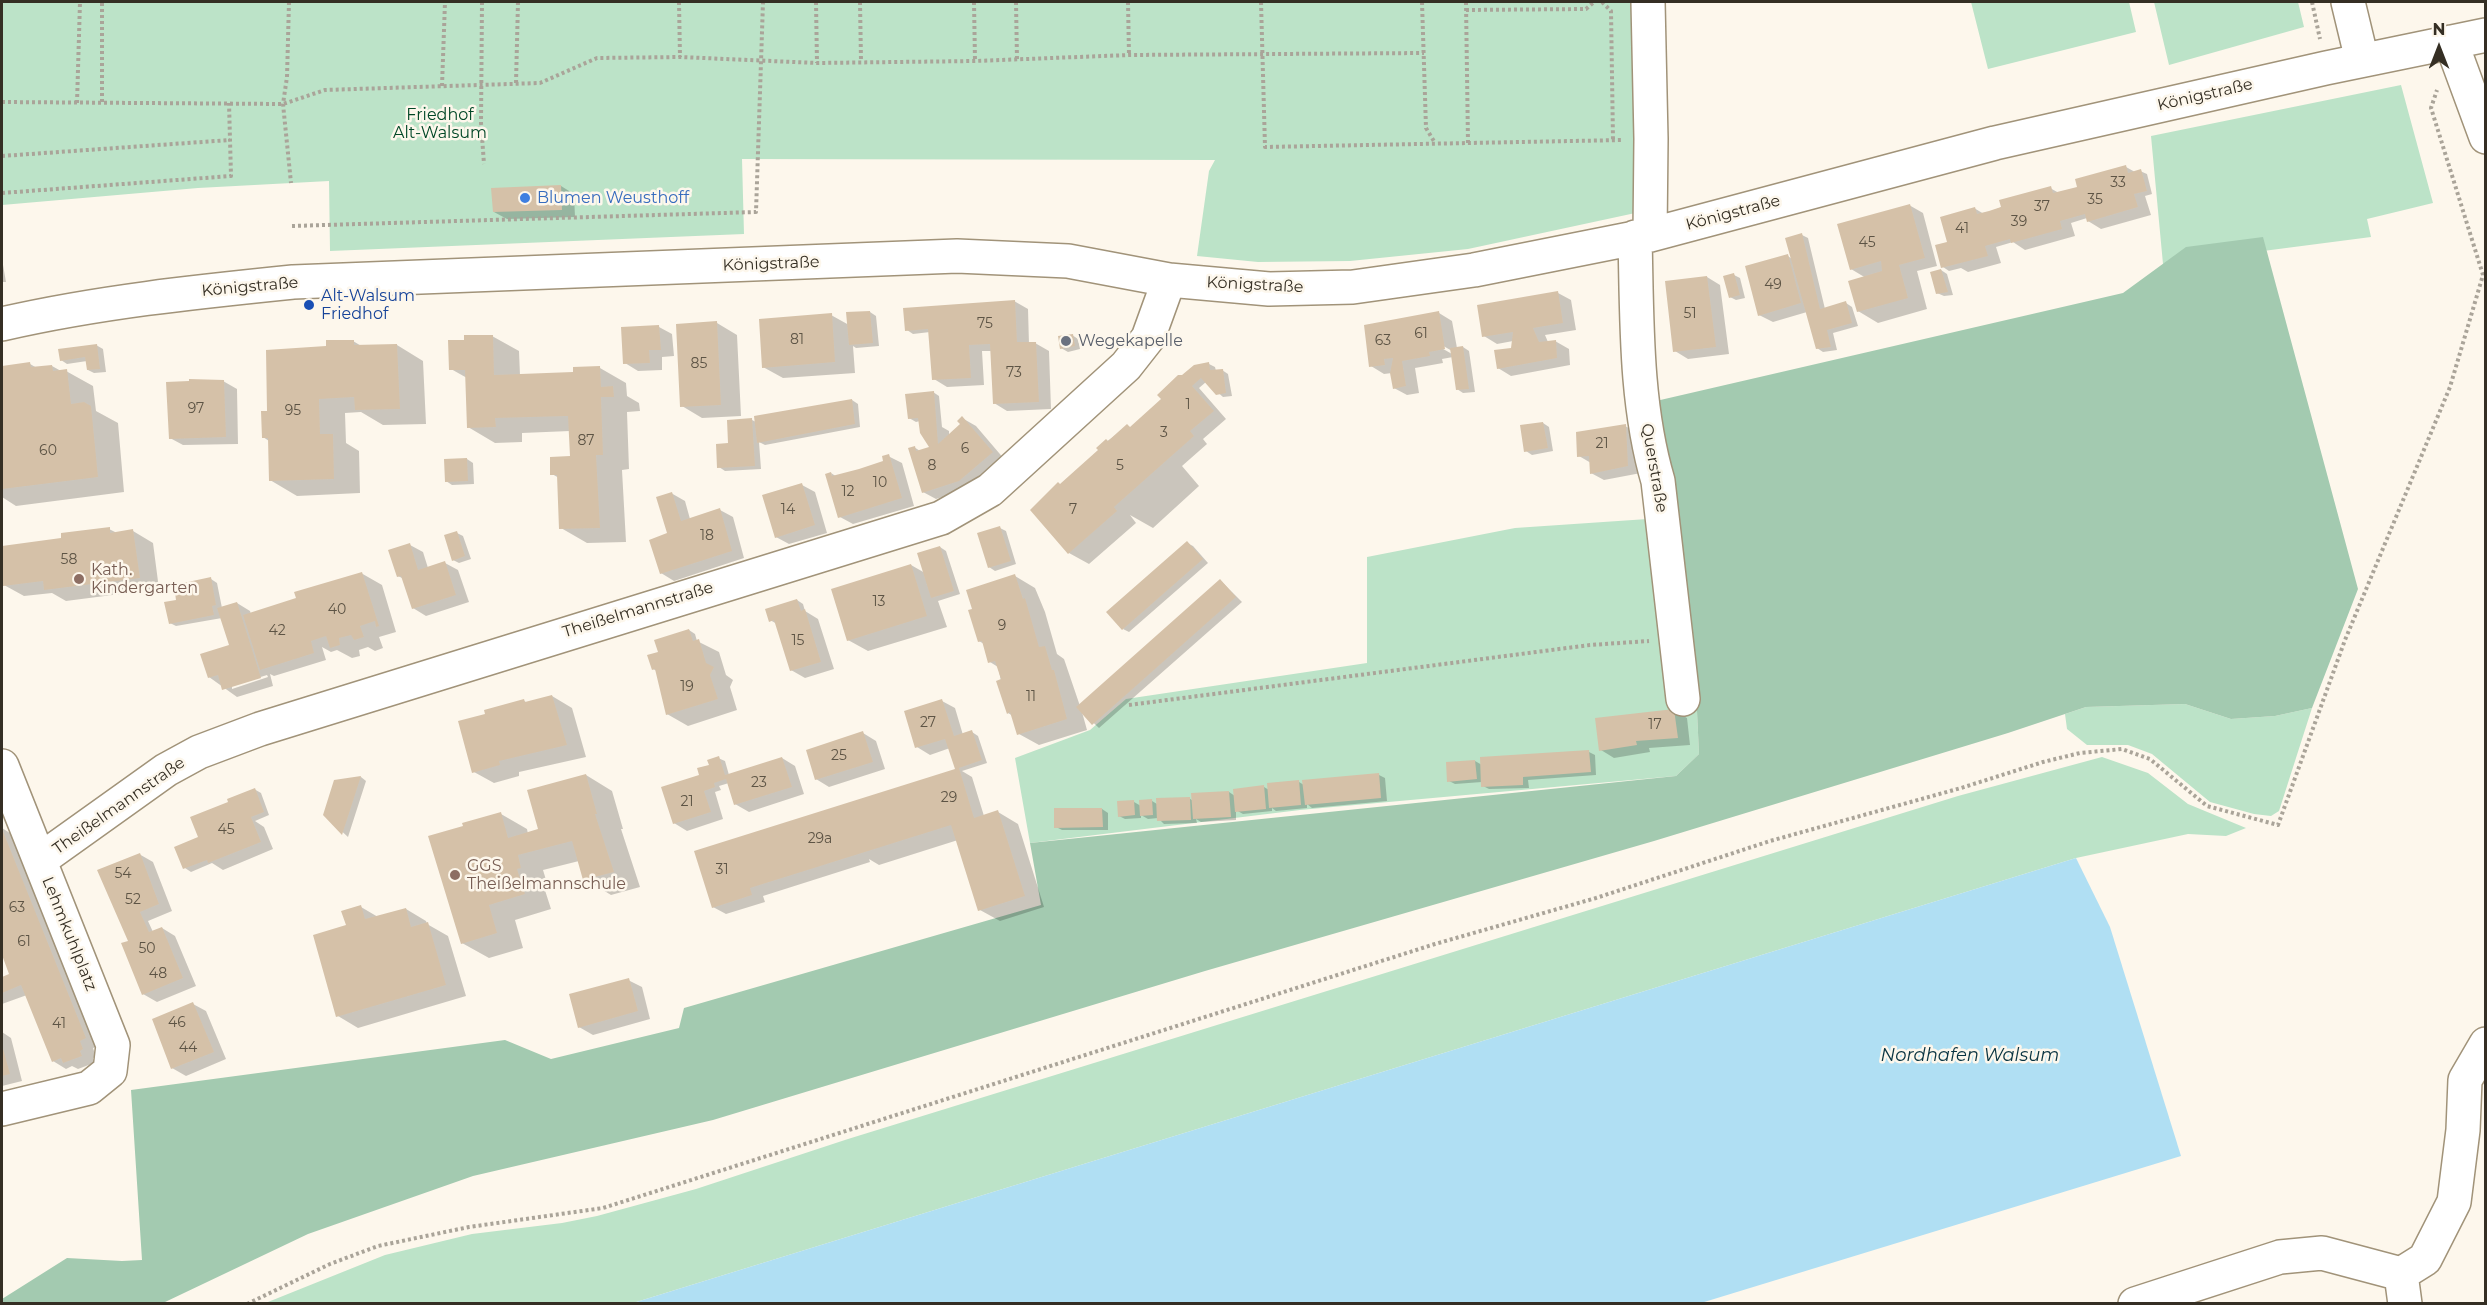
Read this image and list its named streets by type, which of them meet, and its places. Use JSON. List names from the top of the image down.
{
  "streets": {
    "street": [
      "Königstraße",
      "Querstraße",
      "Theißelmannstraße",
      "Lehmkuhlplatz"
    ]
  },
  "crossings": [
    ["Königstraße", "Querstraße"],
    ["Königstraße", "Theißelmannstraße"],
    ["Theißelmannstraße", "Lehmkuhlplatz"]
  ],
  "water": ["Nordhafen Walsum"],
  "parks": ["Friedhof Alt-Walsum"],
  "places": [
    "Blumen Weusthoff",
    "Alt-Walsum Friedhof",
    "Wegekapelle",
    "Kath. Kindergarten",
    "GGS Theißelmannschule"
  ],
  "house_numbers": [
    "33",
    "35",
    "37",
    "39",
    "41",
    "45",
    "49",
    "51",
    "75",
    "61",
    "81",
    "63",
    "85",
    "73",
    "1",
    "97",
    "95",
    "3",
    "87",
    "21",
    "6",
    "60",
    "8",
    "5",
    "10",
    "12",
    "14",
    "7",
    "18",
    "58",
    "13",
    "40",
    "9",
    "42",
    "15",
    "19",
    "11",
    "27",
    "17",
    "25",
    "23",
    "29",
    "21",
    "45",
    "29a",
    "31",
    "54",
    "52",
    "63",
    "61",
    "50",
    "48",
    "46",
    "41",
    "44"
  ],
  "north": "top"
}
